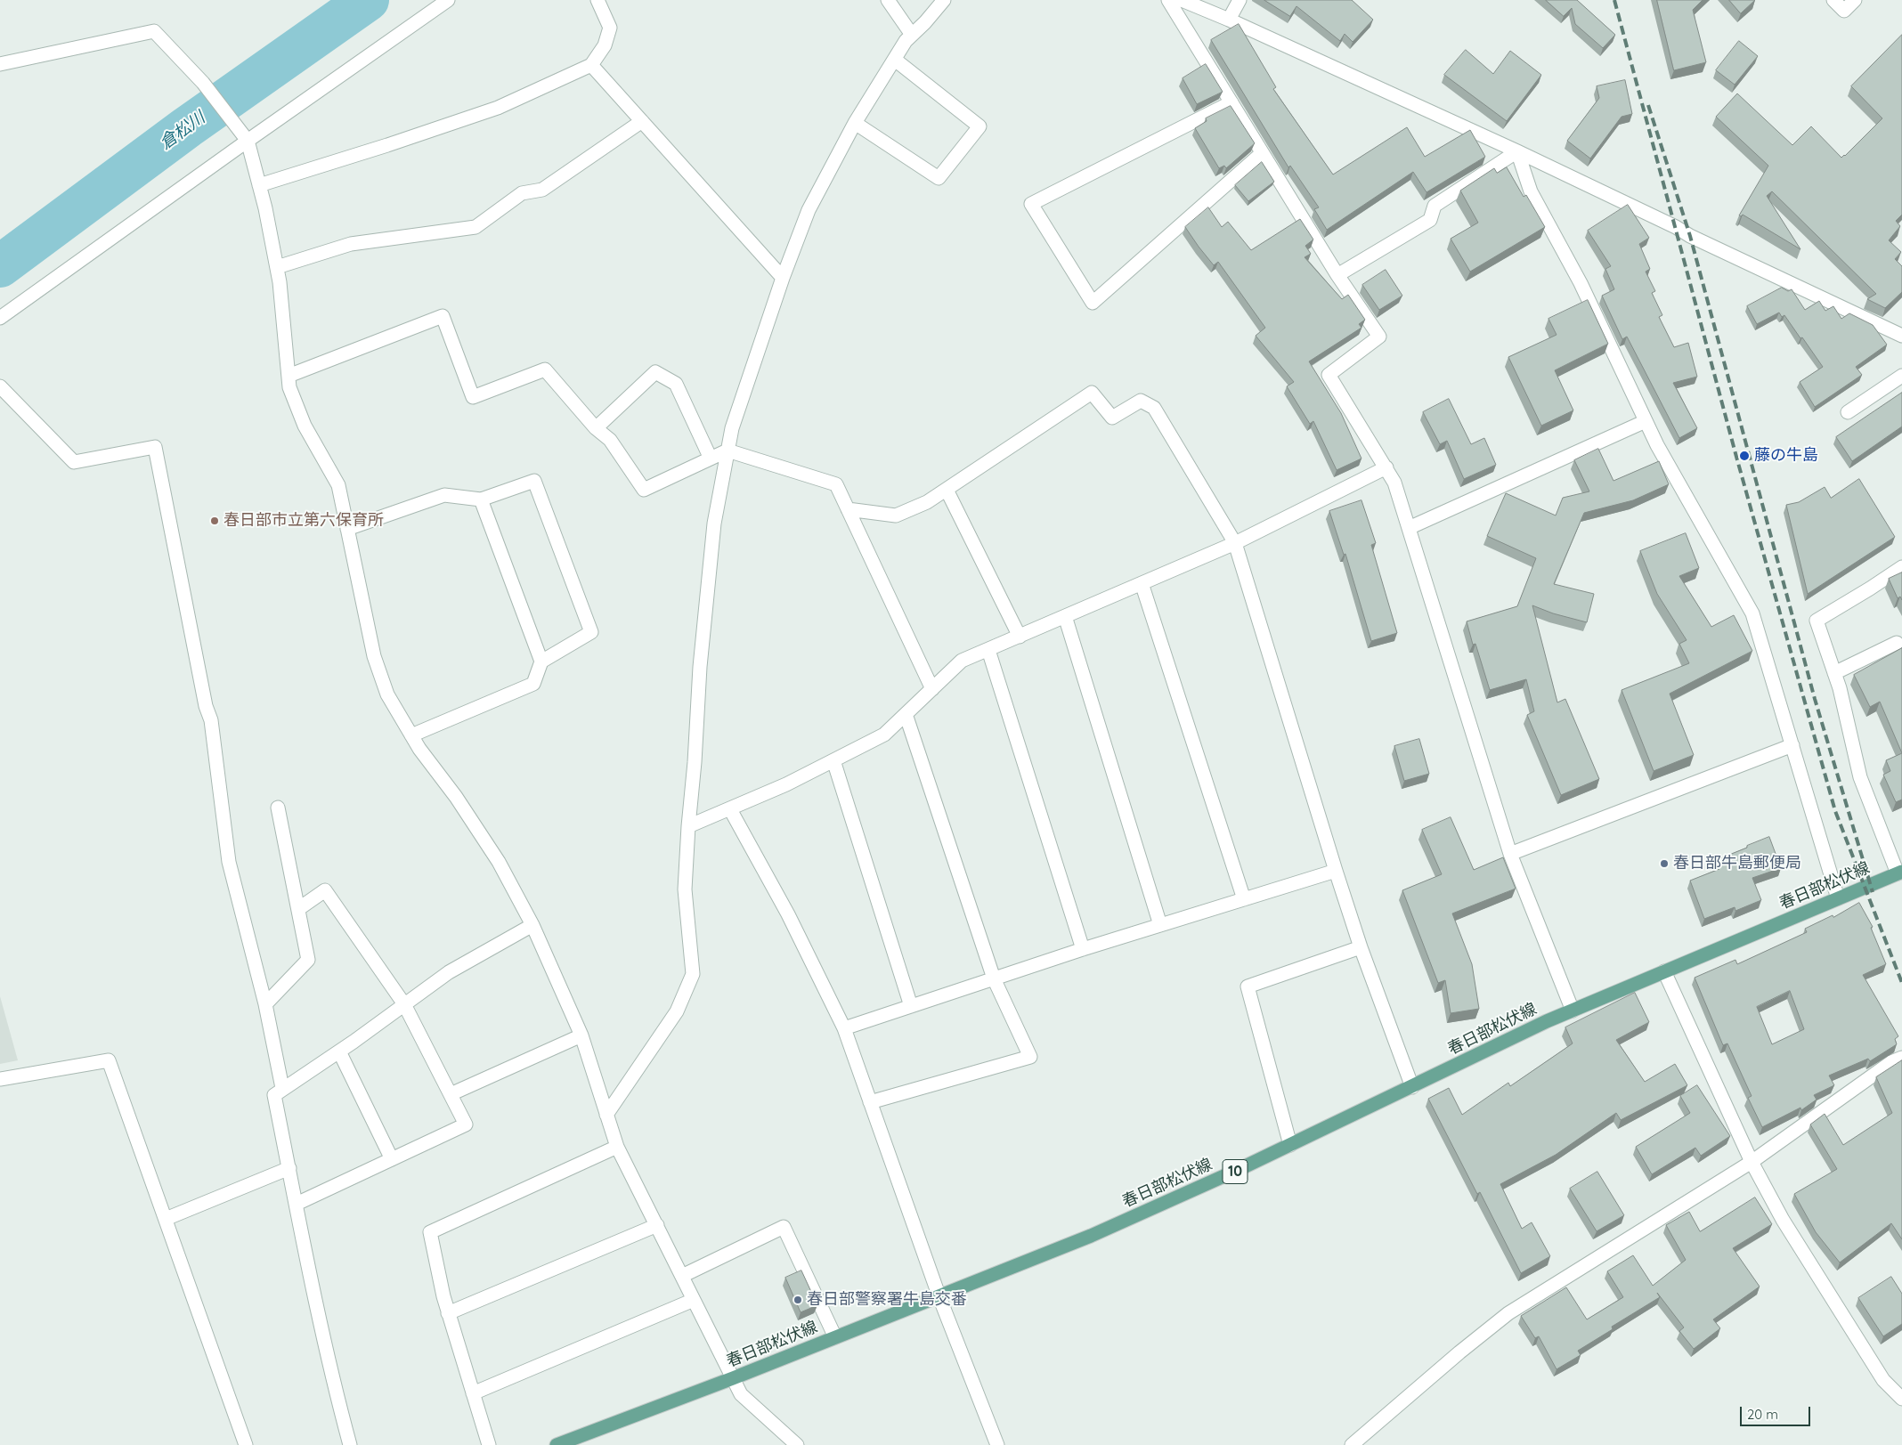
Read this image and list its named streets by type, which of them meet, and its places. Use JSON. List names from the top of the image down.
{
  "streets": {
    "main road": ["春日部松伏線", "10"]
  },
  "water": ["倉松川"],
  "places": [
    "藤の牛島",
    "春日部市立第六保育所",
    "春日部牛島郵便局",
    "春日部警察署牛島交番"
  ],
  "scale_bar": "20 m"
}
